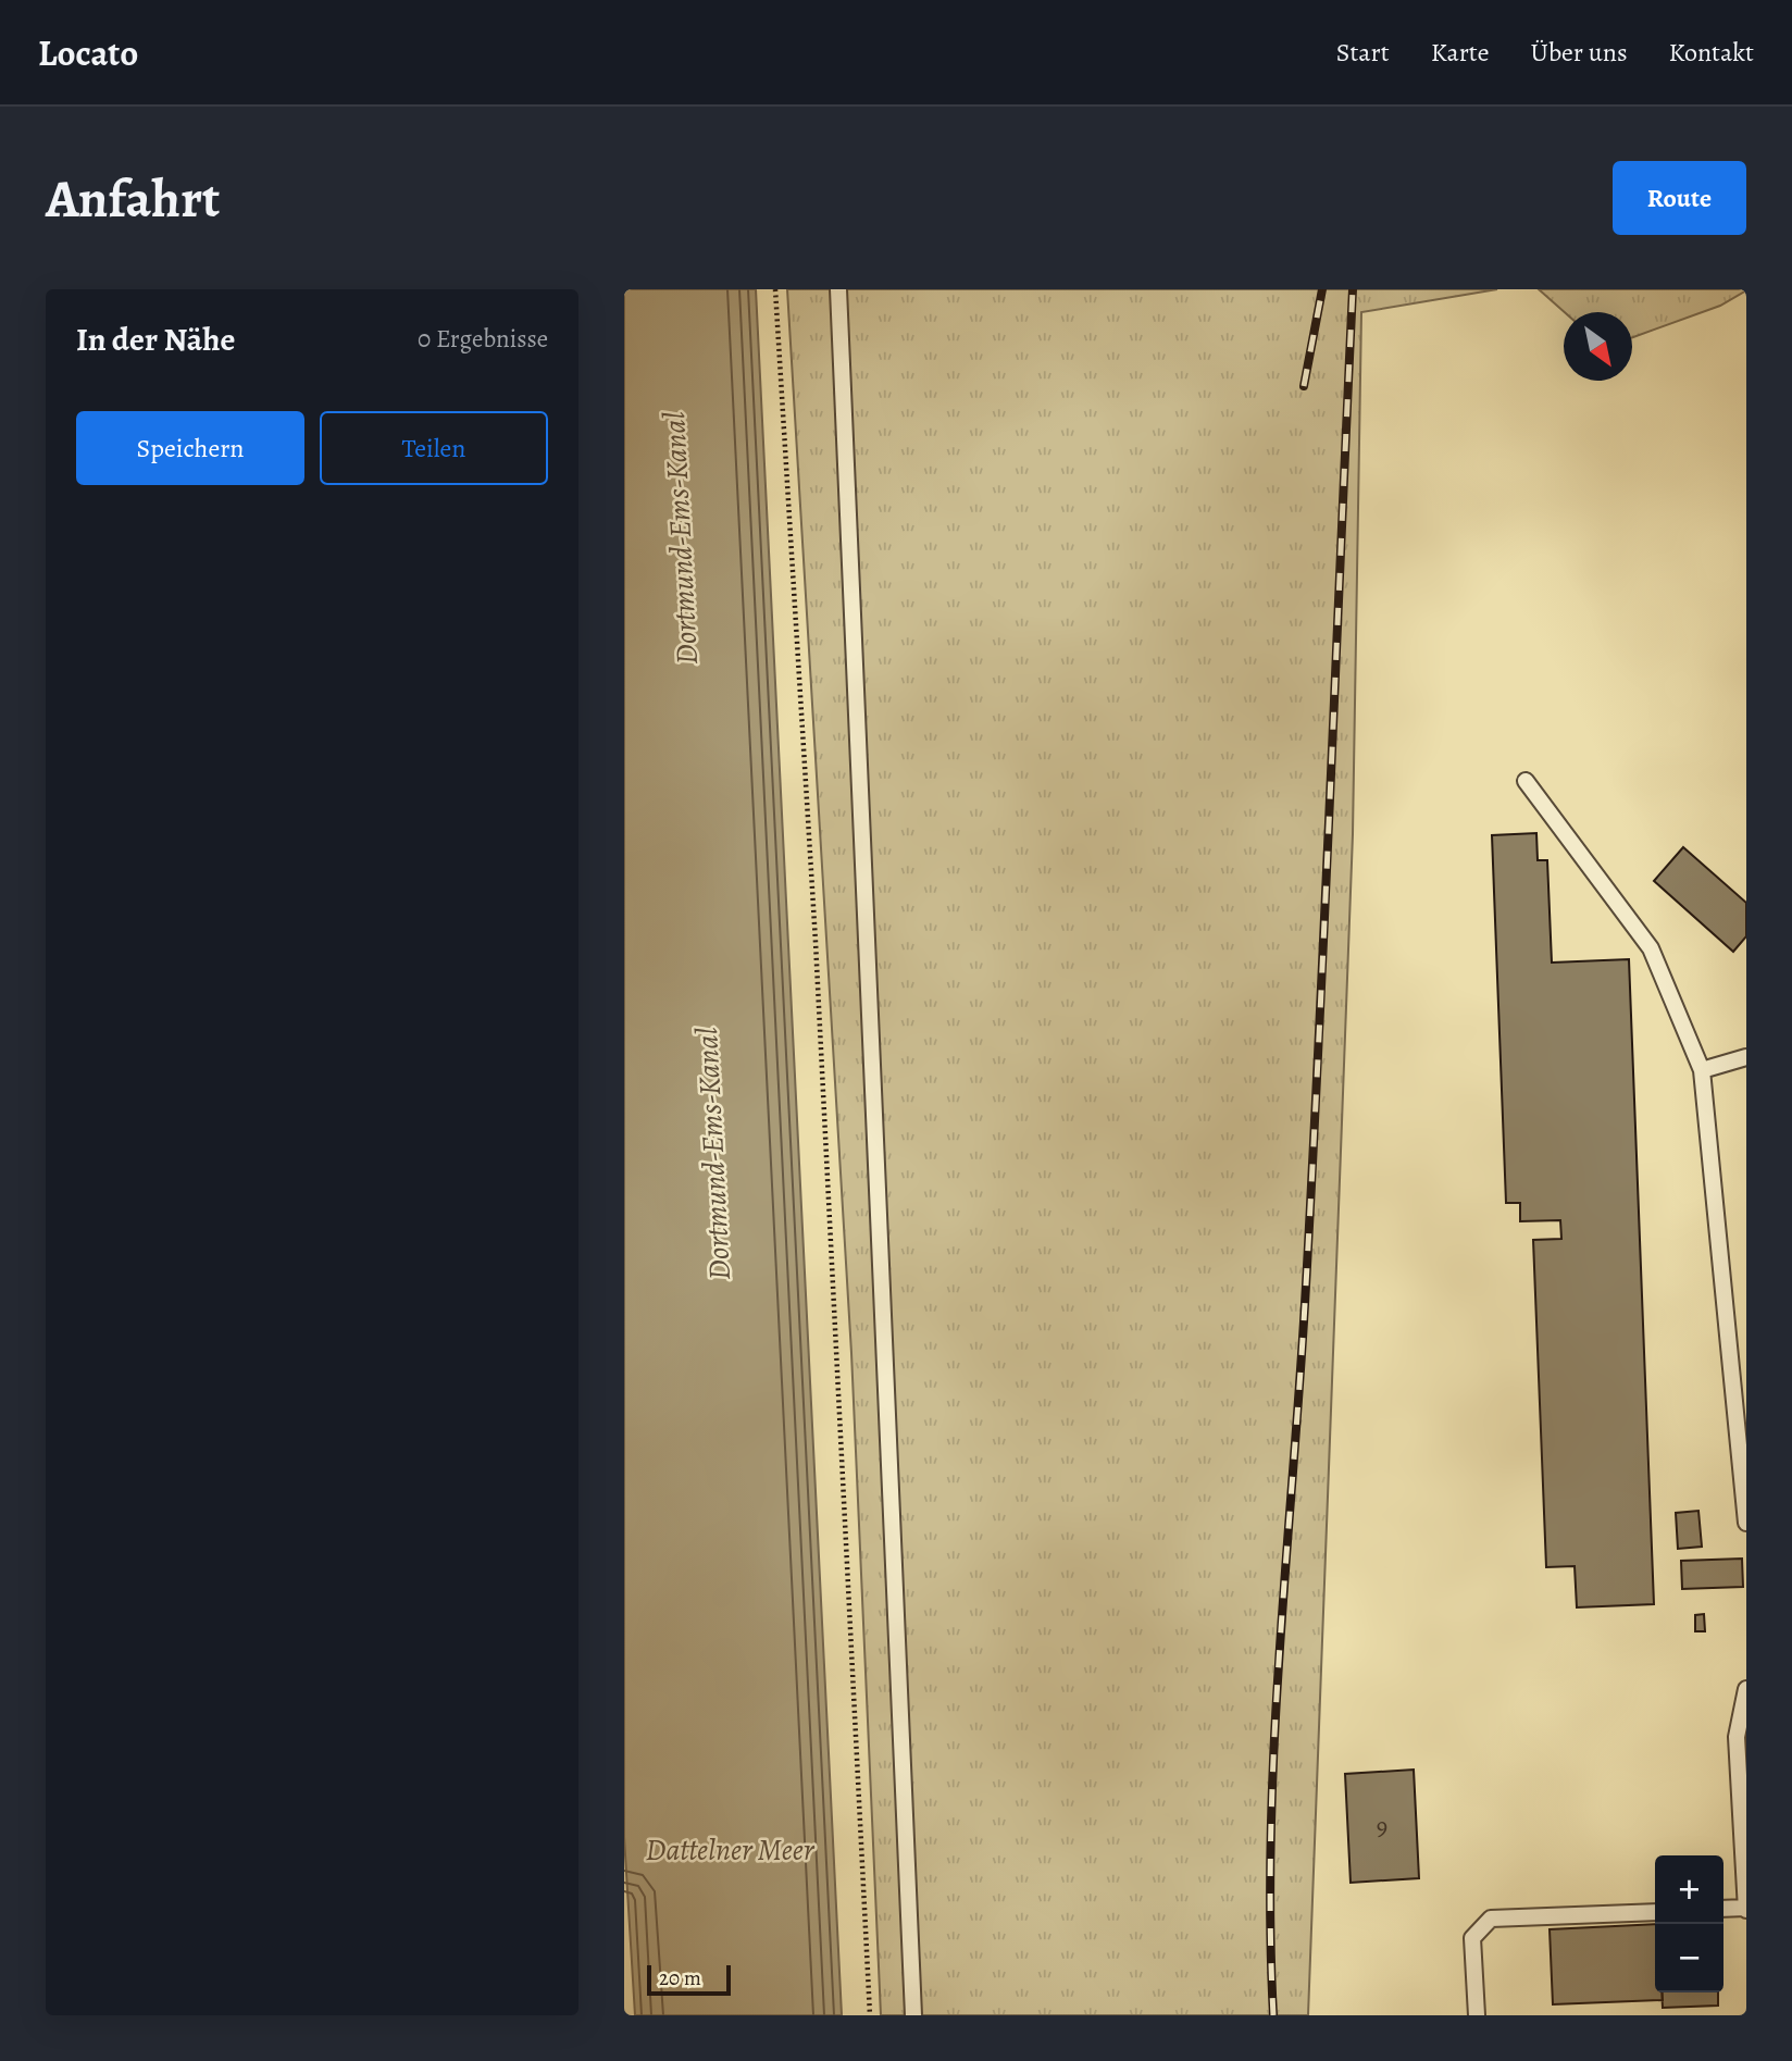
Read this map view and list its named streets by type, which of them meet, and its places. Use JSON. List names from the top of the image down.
{
  "water": ["Dortmund-Ems-Kanal", "Dattelner Meer"],
  "house_numbers": ["9"],
  "scale_bar": "20 m",
  "north": "bottom right",
  "page": {
    "header": "Locato",
    "nav": [
      "Start",
      "Karte",
      "Über uns",
      "Kontakt"
    ],
    "buttons": [
      "Route",
      ["Speichern", "Teilen"]
    ],
    "title": "Anfahrt",
    "heading": ["In der Nähe", "0 Ergebnisse"],
    "map_buttons": ["+", "−"],
    "scale": "20 m"
  }
}
